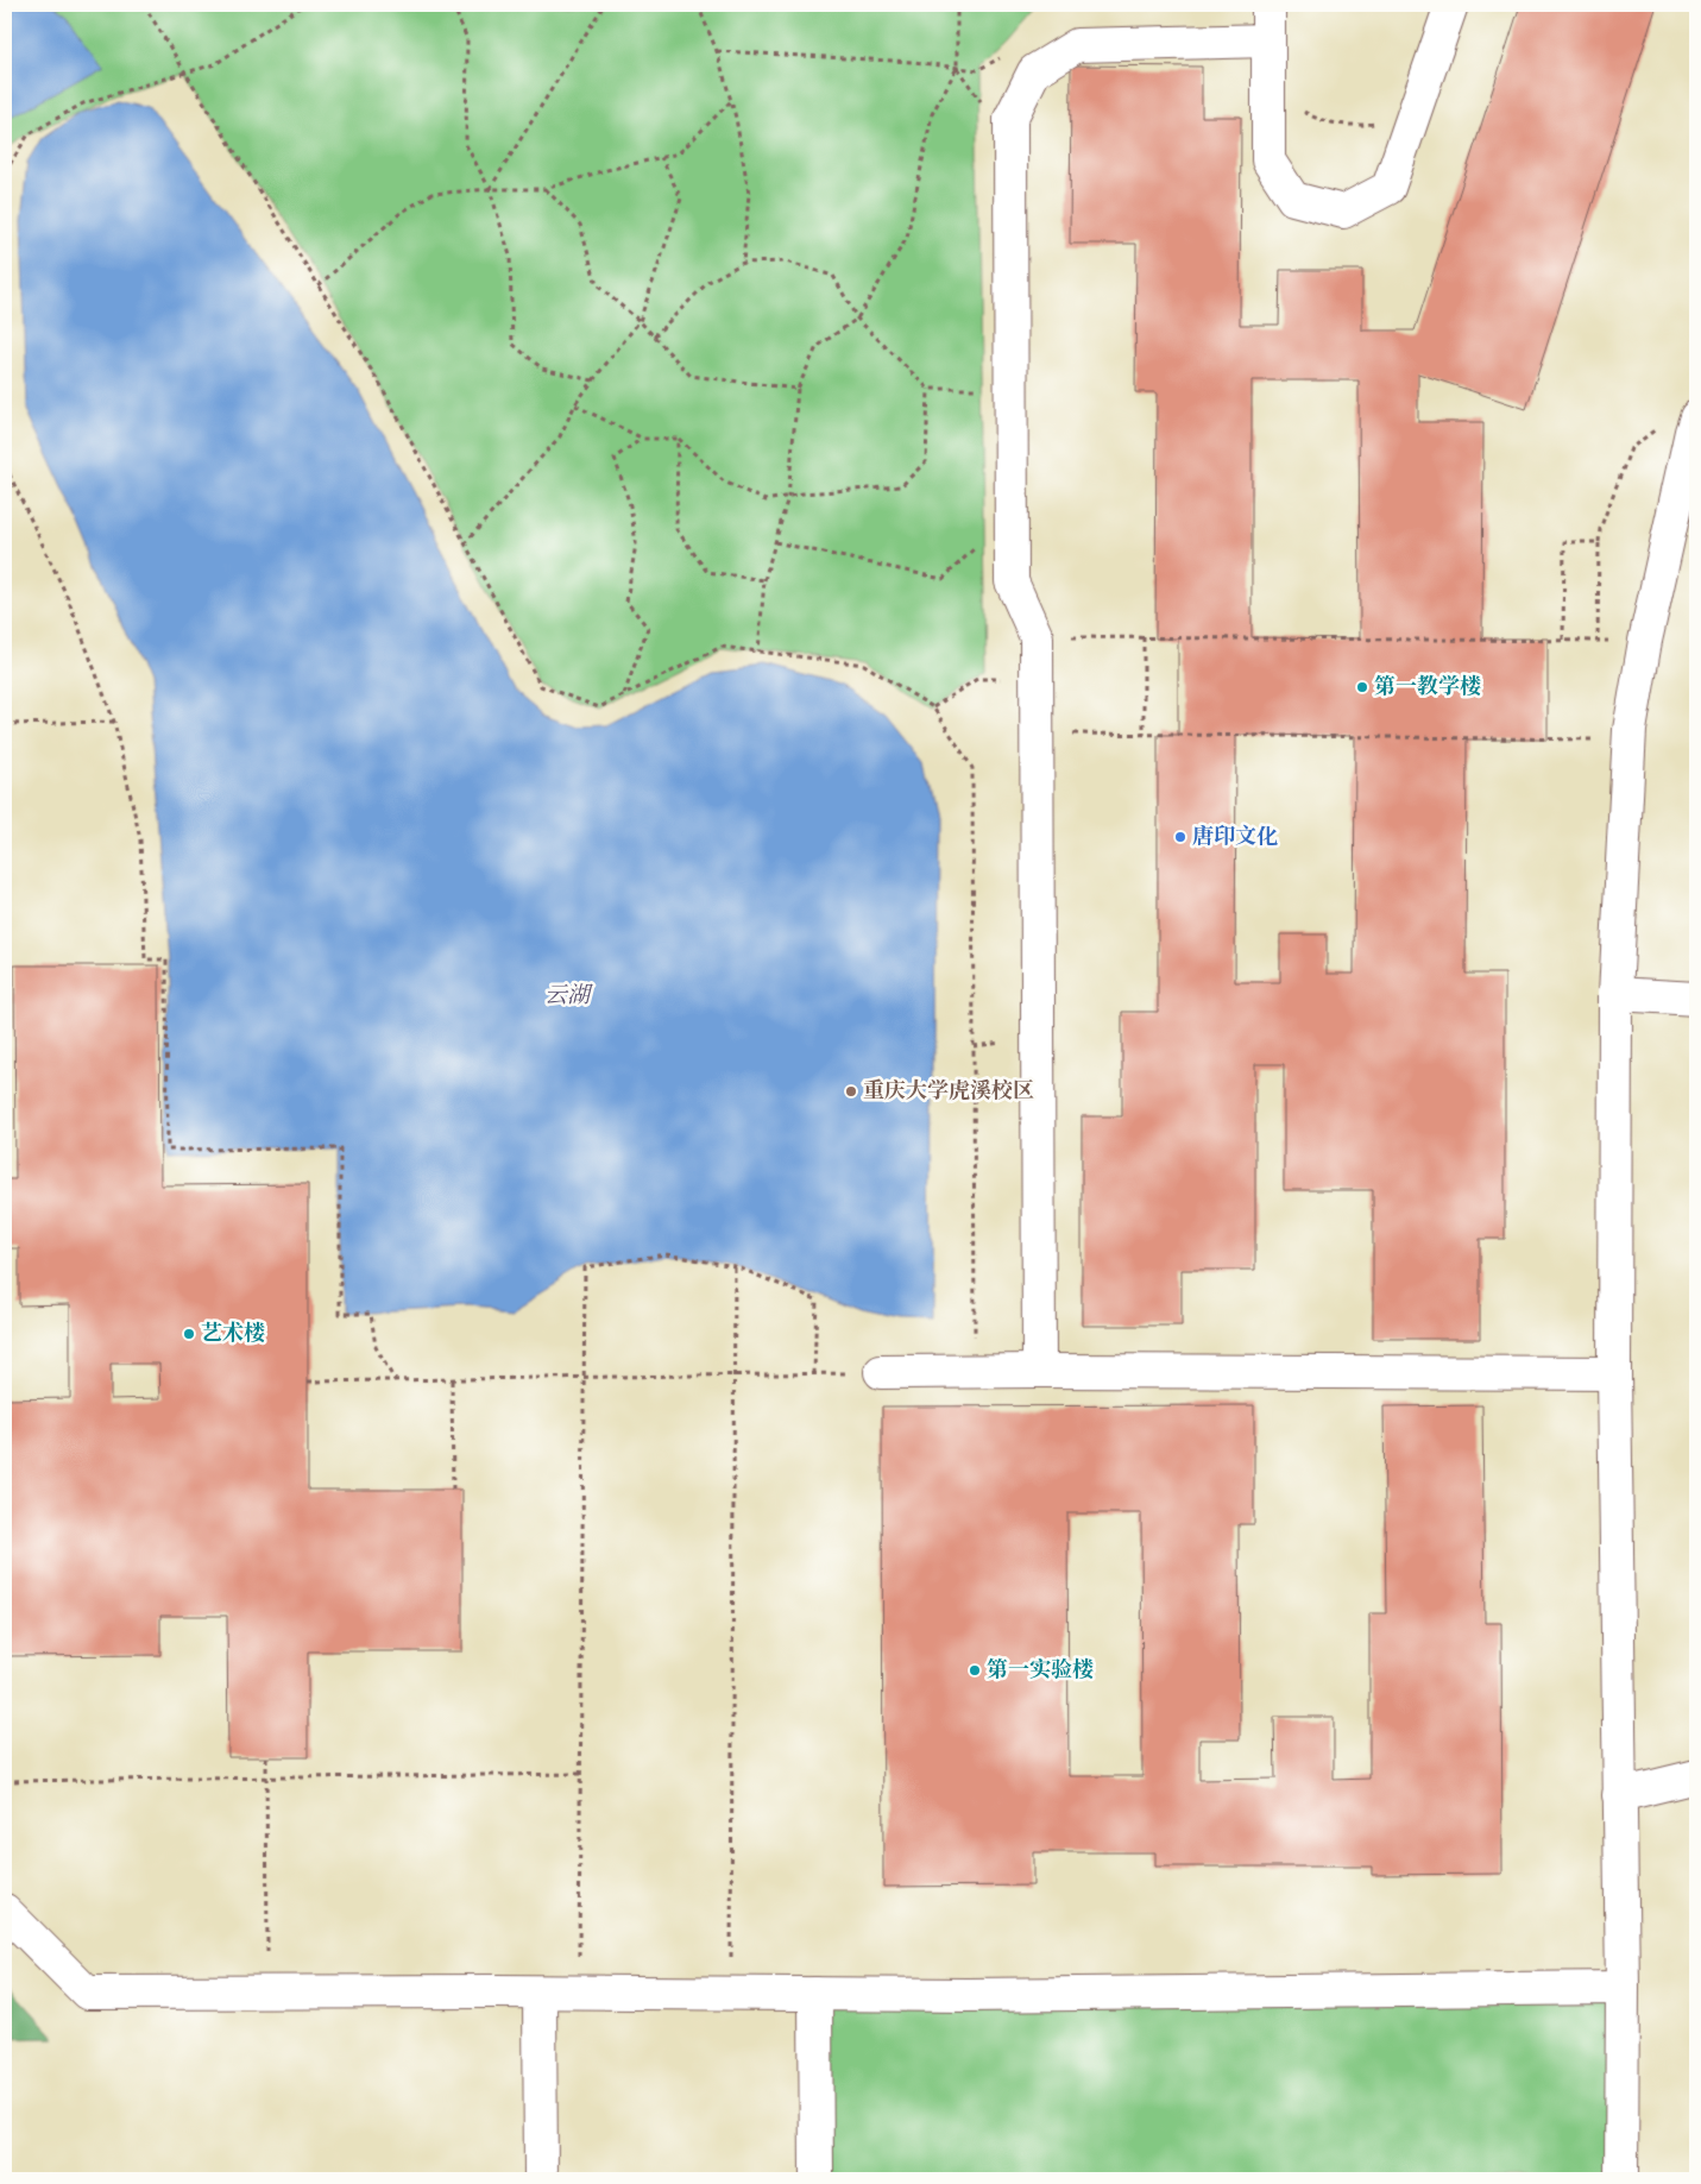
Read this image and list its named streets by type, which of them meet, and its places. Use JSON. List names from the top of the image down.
{
  "water": ["云湖"],
  "places": [
    "第一教学楼",
    "唐印文化",
    "重庆大学虎溪校区",
    "艺术楼",
    "第一实验楼"
  ]
}
